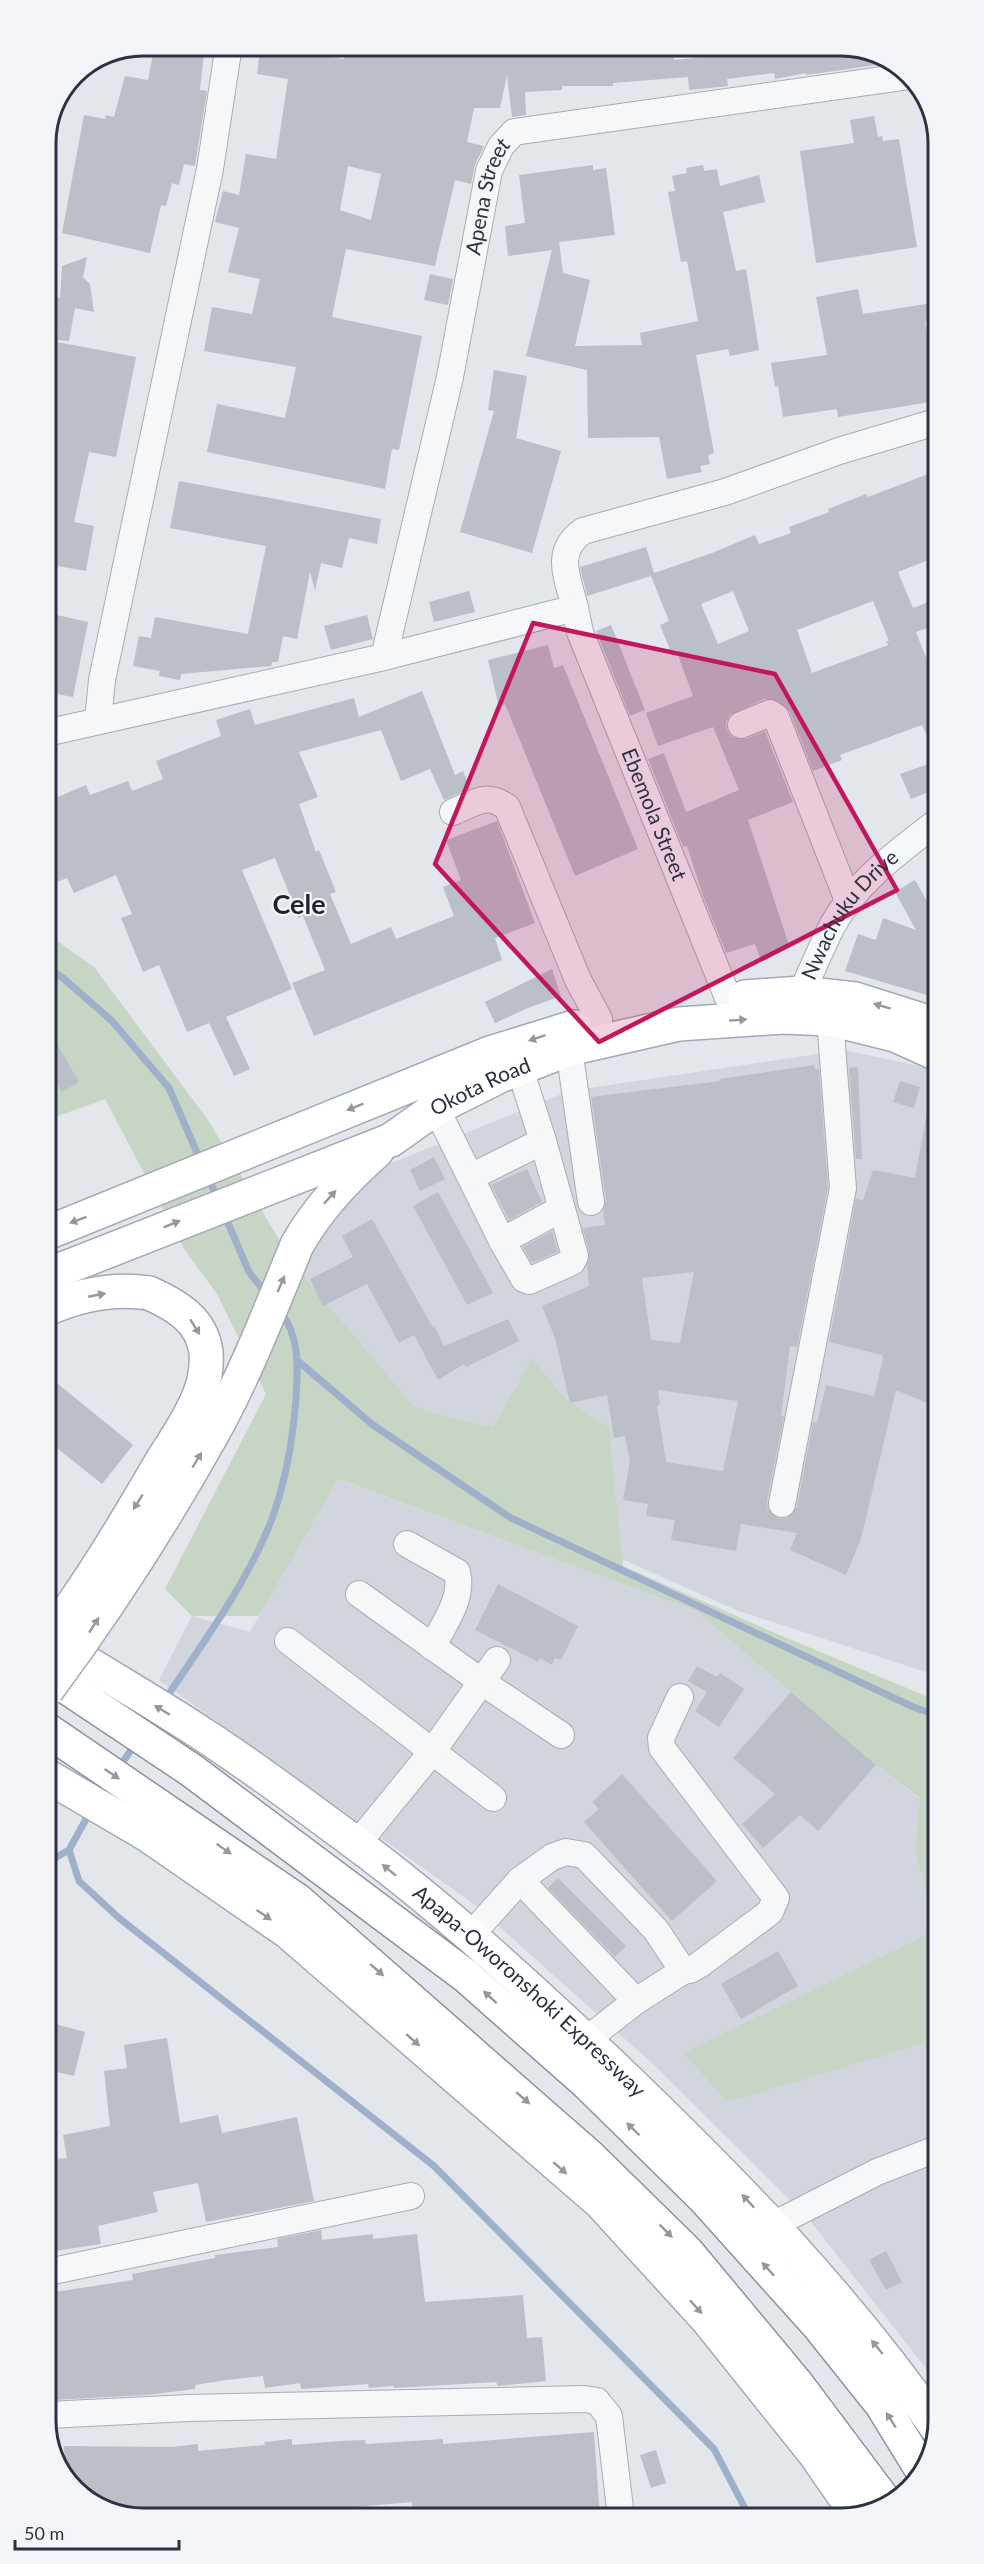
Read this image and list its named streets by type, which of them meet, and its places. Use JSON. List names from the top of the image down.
{
  "streets": {
    "main road": ["Okota Road", "Apapa-Oworonshoki Expressway"],
    "street": ["Apena Street", "Ebemola Street", "Nwachuku Drive"]
  },
  "crossings": [
    ["Ebemola Street", "Okota Road"],
    ["Nwachuku Drive", "Okota Road"]
  ],
  "districts": ["Cele"],
  "scale_bar": "50 m"
}
